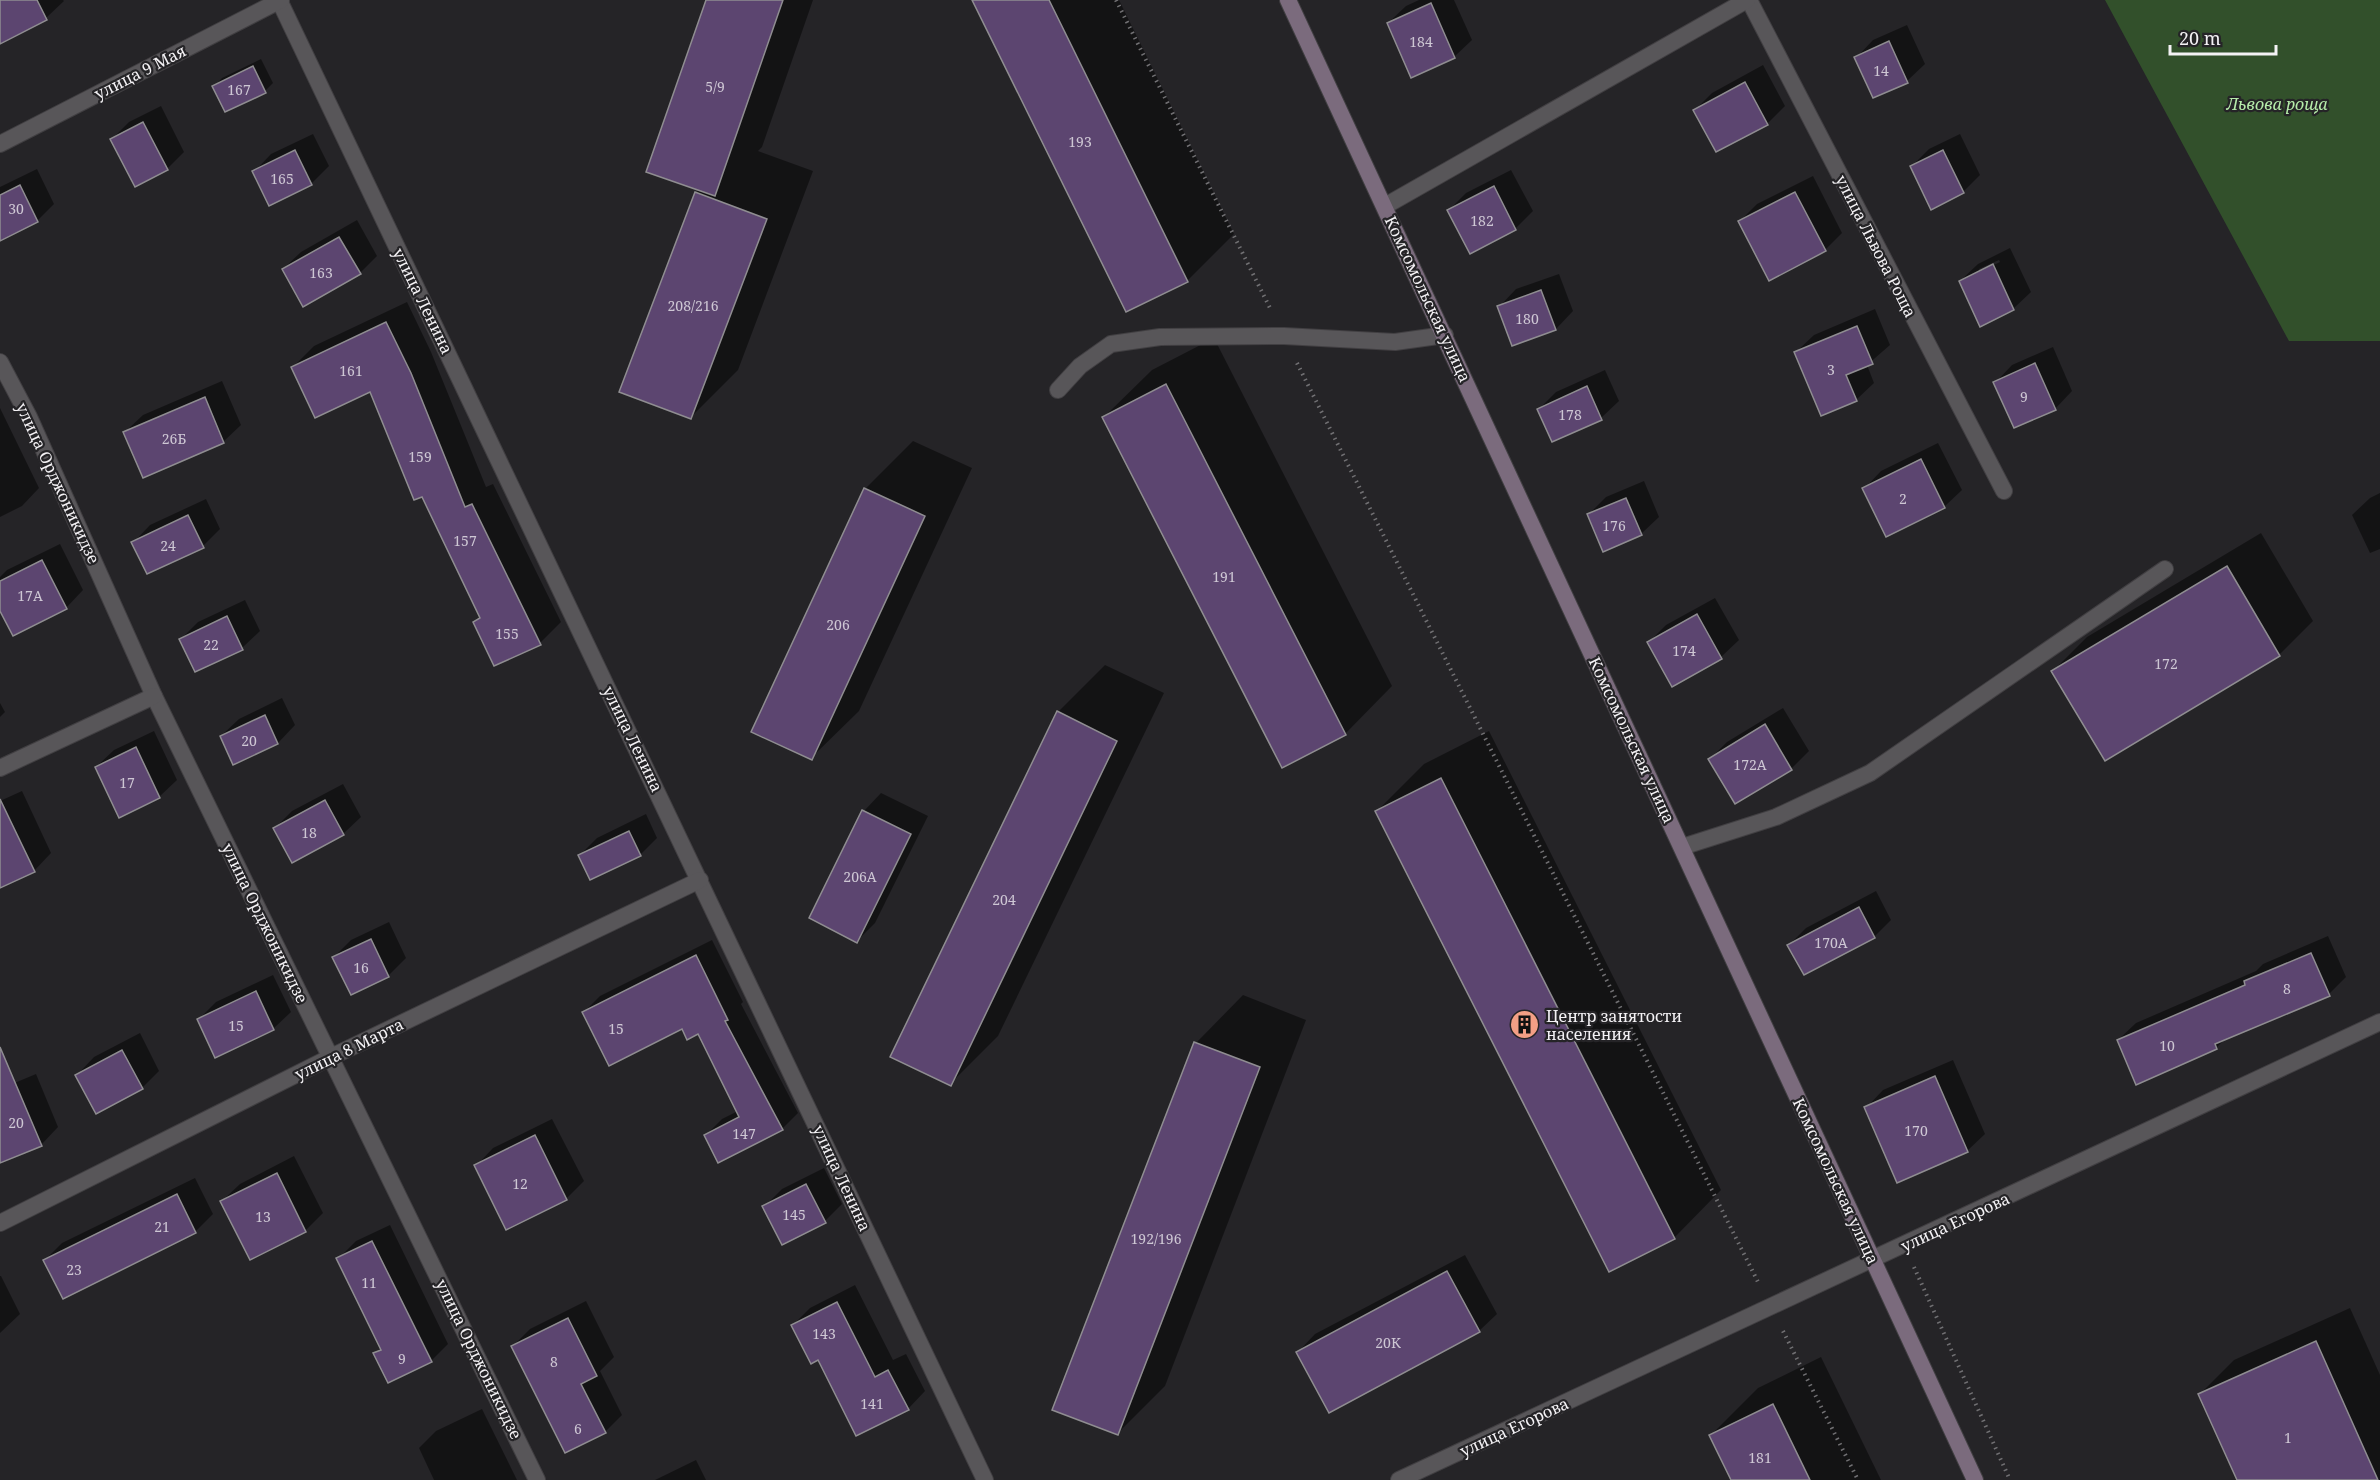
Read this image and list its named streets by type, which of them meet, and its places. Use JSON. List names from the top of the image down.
{
  "streets": {
    "main road": ["Комсомольская улица"],
    "street": [
      "улица 9 Мая",
      "улица Львова Роща",
      "улица Ленина",
      "улица Орджоникидзе",
      "улица 8 Марта",
      "улица Егорова"
    ]
  },
  "crossings": [
    ["улица 9 Мая", "улица Ленина"],
    ["Комсомольская улица", "улица Егорова"],
    ["улица Ленина", "улица 8 Марта"],
    ["улица Орджоникидзе", "улица 8 Марта"]
  ],
  "parks": ["Львова роща"],
  "places": {
    "building": ["Центр занятости населения"]
  },
  "house_numbers": [
    "184",
    "14",
    "5/9",
    "167",
    "193",
    "165",
    "30",
    "182",
    "163",
    "208/216",
    "180",
    "3",
    "161",
    "9",
    "178",
    "26Б",
    "159",
    "2",
    "176",
    "157",
    "24",
    "191",
    "17А",
    "206",
    "155",
    "22",
    "174",
    "172",
    "20",
    "172А",
    "17",
    "18",
    "206А",
    "204",
    "170А",
    "16",
    "8",
    "15",
    "15",
    "10",
    "20",
    "170",
    "147",
    "12",
    "145",
    "13",
    "21",
    "192/196",
    "23",
    "11",
    "143",
    "20К",
    "9",
    "8",
    "141",
    "6",
    "1",
    "181"
  ],
  "scale_bar": "20 m"
}
